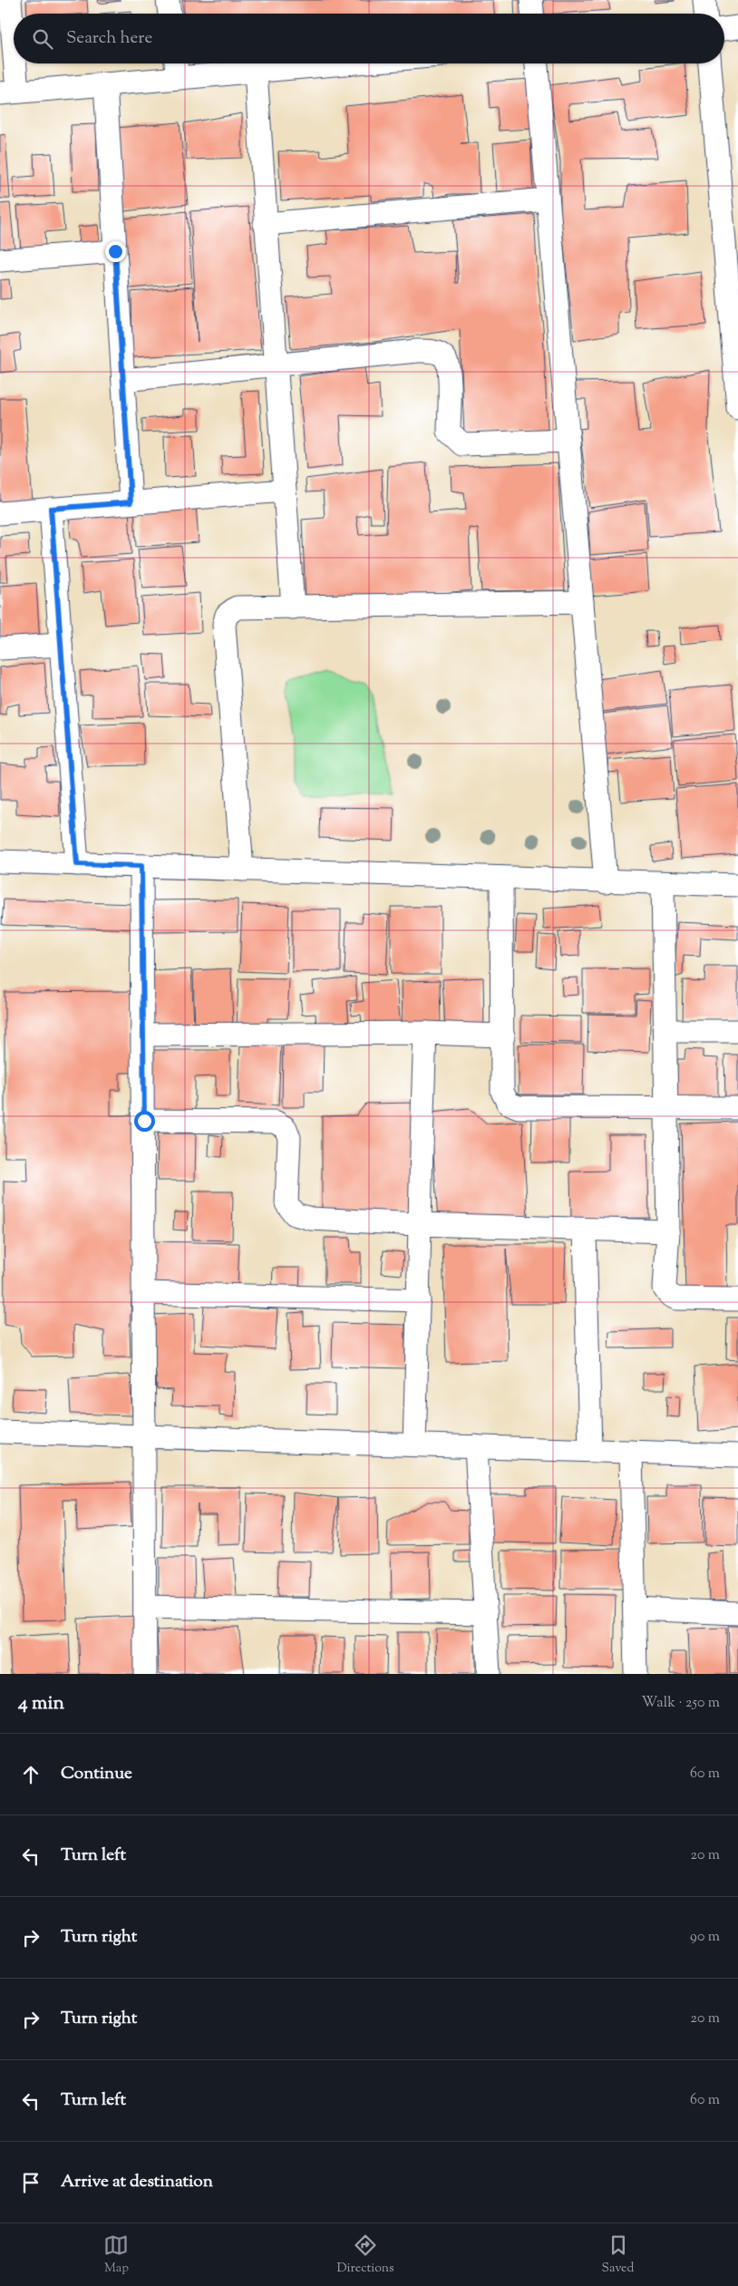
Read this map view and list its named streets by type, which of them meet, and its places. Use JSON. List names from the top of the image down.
{
  "page": {
    "search": "Search here",
    "heading": ["4 min", "Walk · 250 m"],
    "list": [
      ["Continue", "60 m"],
      ["Turn left", "20 m"],
      ["Turn right", "90 m"],
      ["Turn right", "20 m"],
      ["Turn left", "60 m"],
      "Arrive at destination"
    ],
    "nav": ["Map", "Directions", "Saved"]
  }
}
